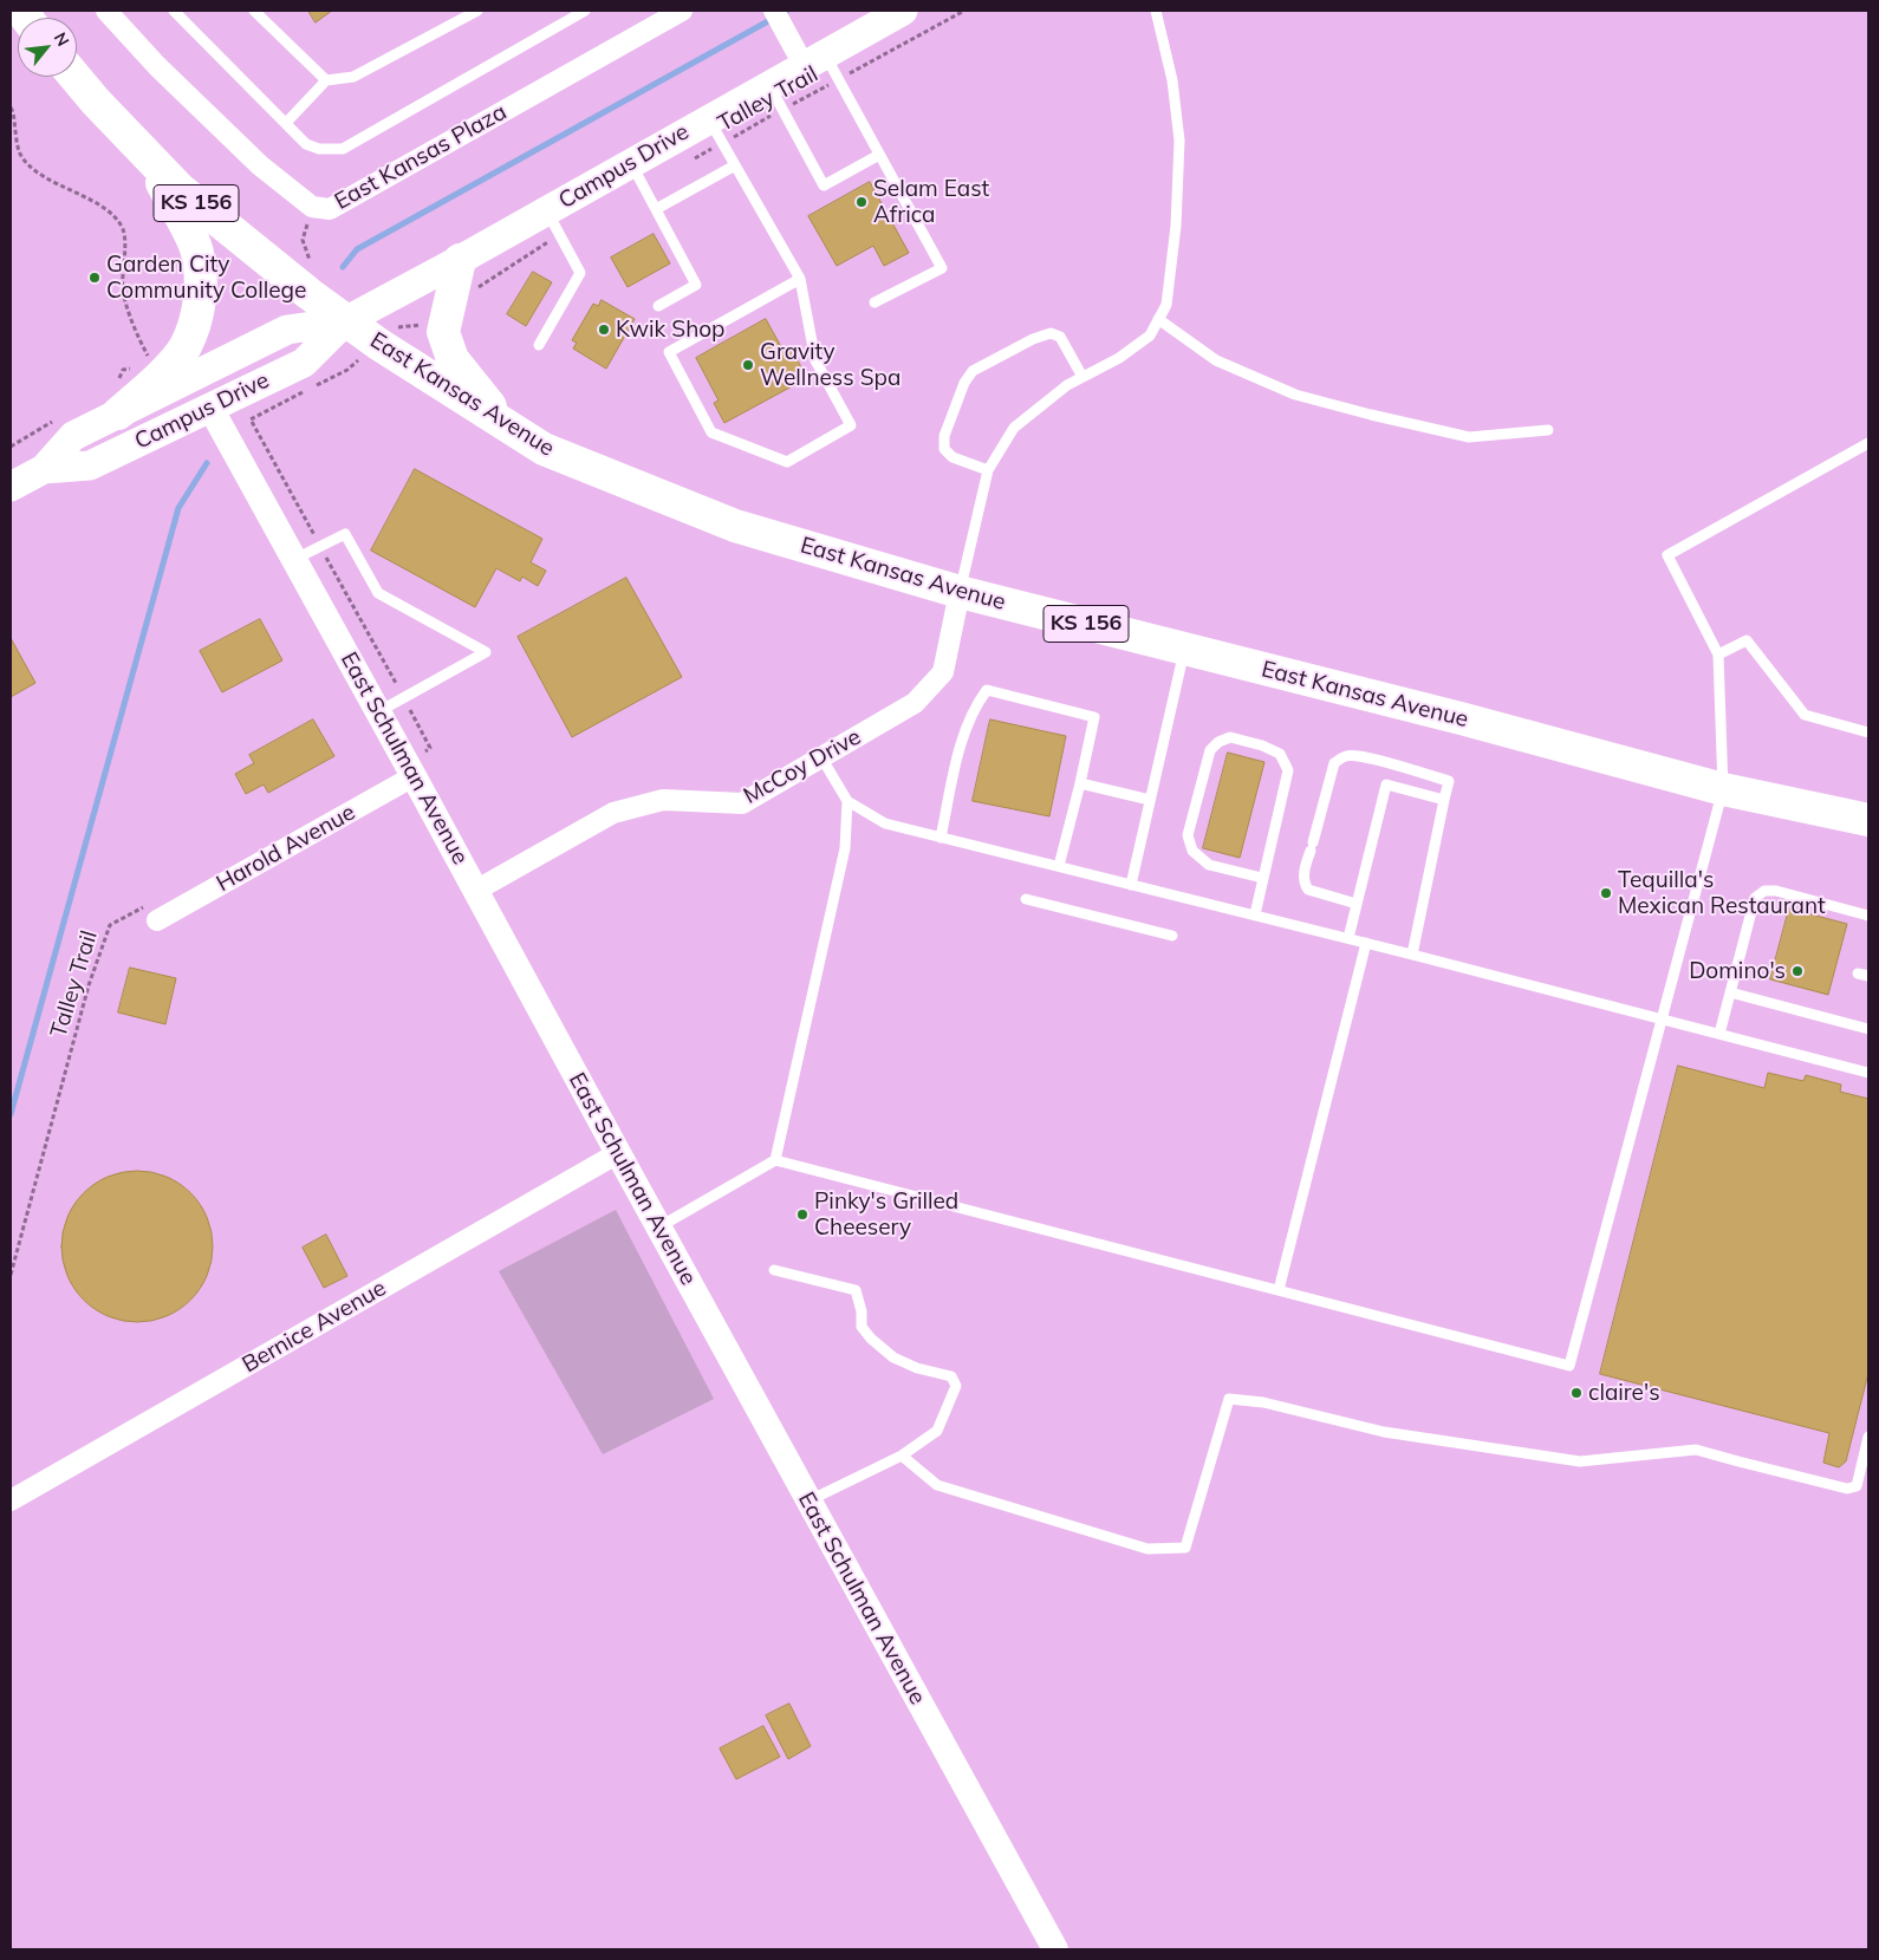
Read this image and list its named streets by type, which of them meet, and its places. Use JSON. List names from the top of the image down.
{
  "streets": {
    "main road": ["Campus Drive", "KS 156", "East Kansas Avenue"],
    "street": [
      "East Kansas Plaza",
      "East Schulman Avenue",
      "McCoy Drive",
      "Harold Avenue",
      "Bernice Avenue"
    ],
    "path": ["Talley Trail"]
  },
  "crossings": [
    ["Talley Trail", "Campus Drive"],
    ["Talley Trail", "Harold Avenue"],
    ["Campus Drive", "East Kansas Avenue"],
    ["Campus Drive", "East Schulman Avenue"],
    ["East Kansas Avenue", "McCoy Drive"],
    ["East Schulman Avenue", "McCoy Drive"],
    ["East Schulman Avenue", "Harold Avenue"],
    ["East Schulman Avenue", "Bernice Avenue"]
  ],
  "places": [
    "Selam East Africa",
    "Garden City Community College",
    "Kwik Shop",
    "Gravity Wellness Spa",
    "Tequilla's Mexican Restaurant",
    "Domino's",
    "Pinky's Grilled Cheesery",
    "claire's"
  ],
  "north": "top right"
}
